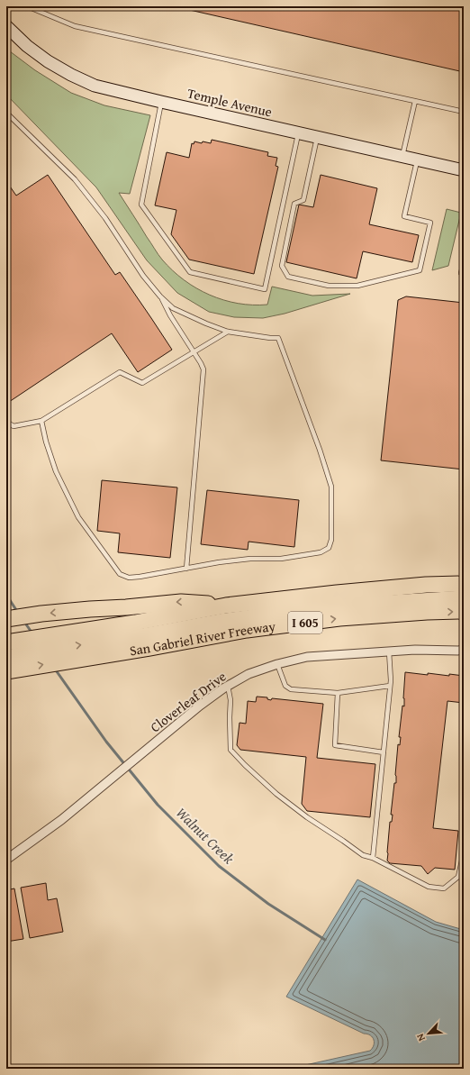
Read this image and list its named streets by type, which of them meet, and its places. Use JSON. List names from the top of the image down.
{
  "streets": {
    "highway": ["I 605", "San Gabriel River Freeway"],
    "main road": ["Temple Avenue"],
    "street": ["Cloverleaf Drive"]
  },
  "water": ["Walnut Creek"],
  "north": "bottom left"
}
